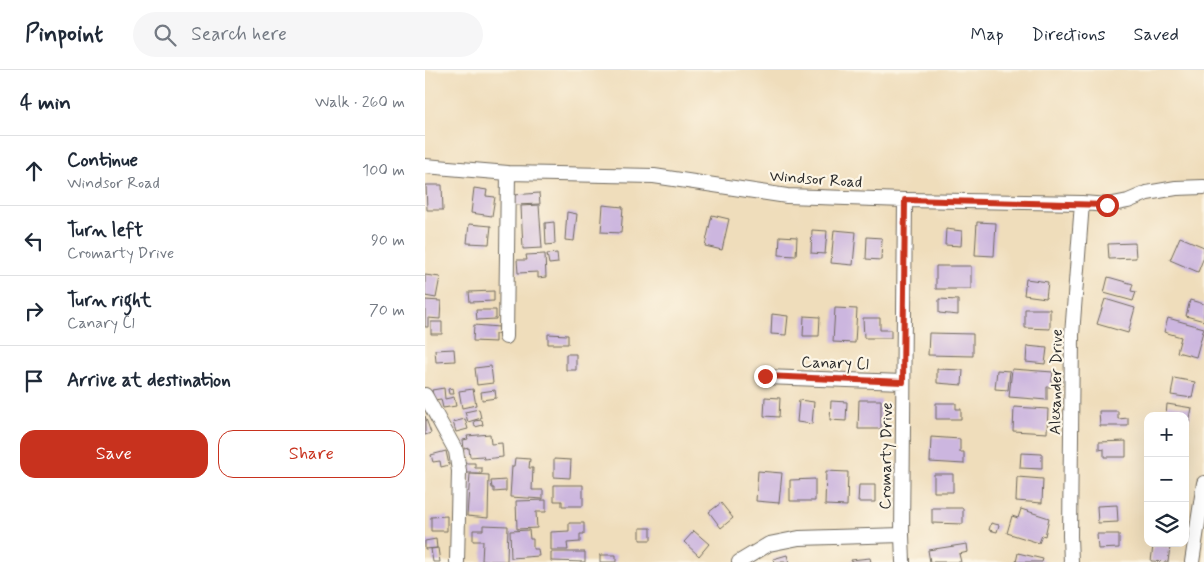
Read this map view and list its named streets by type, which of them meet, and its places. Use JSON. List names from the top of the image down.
{
  "streets": {
    "street": [
      "Windsor Road",
      "Canary Cl",
      "Alexander Drive",
      "Cromarty Drive"
    ]
  },
  "crossings": [
    ["Windsor Road", "Alexander Drive"],
    ["Windsor Road", "Cromarty Drive"],
    ["Canary Cl", "Cromarty Drive"]
  ],
  "page": {
    "header": "Pinpoint",
    "search": "Search here",
    "nav": ["Map", "Directions", "Saved"],
    "heading": ["4 min", "Walk · 260 m"],
    "list": [
      ["Continue", "Windsor Road", "100 m"],
      ["Turn left", "Cromarty Drive", "90 m"],
      ["Turn right", "Canary Cl", "70 m"],
      "Arrive at destination"
    ],
    "map_buttons": ["+", "−"],
    "buttons": ["Save", "Share"]
  }
}
